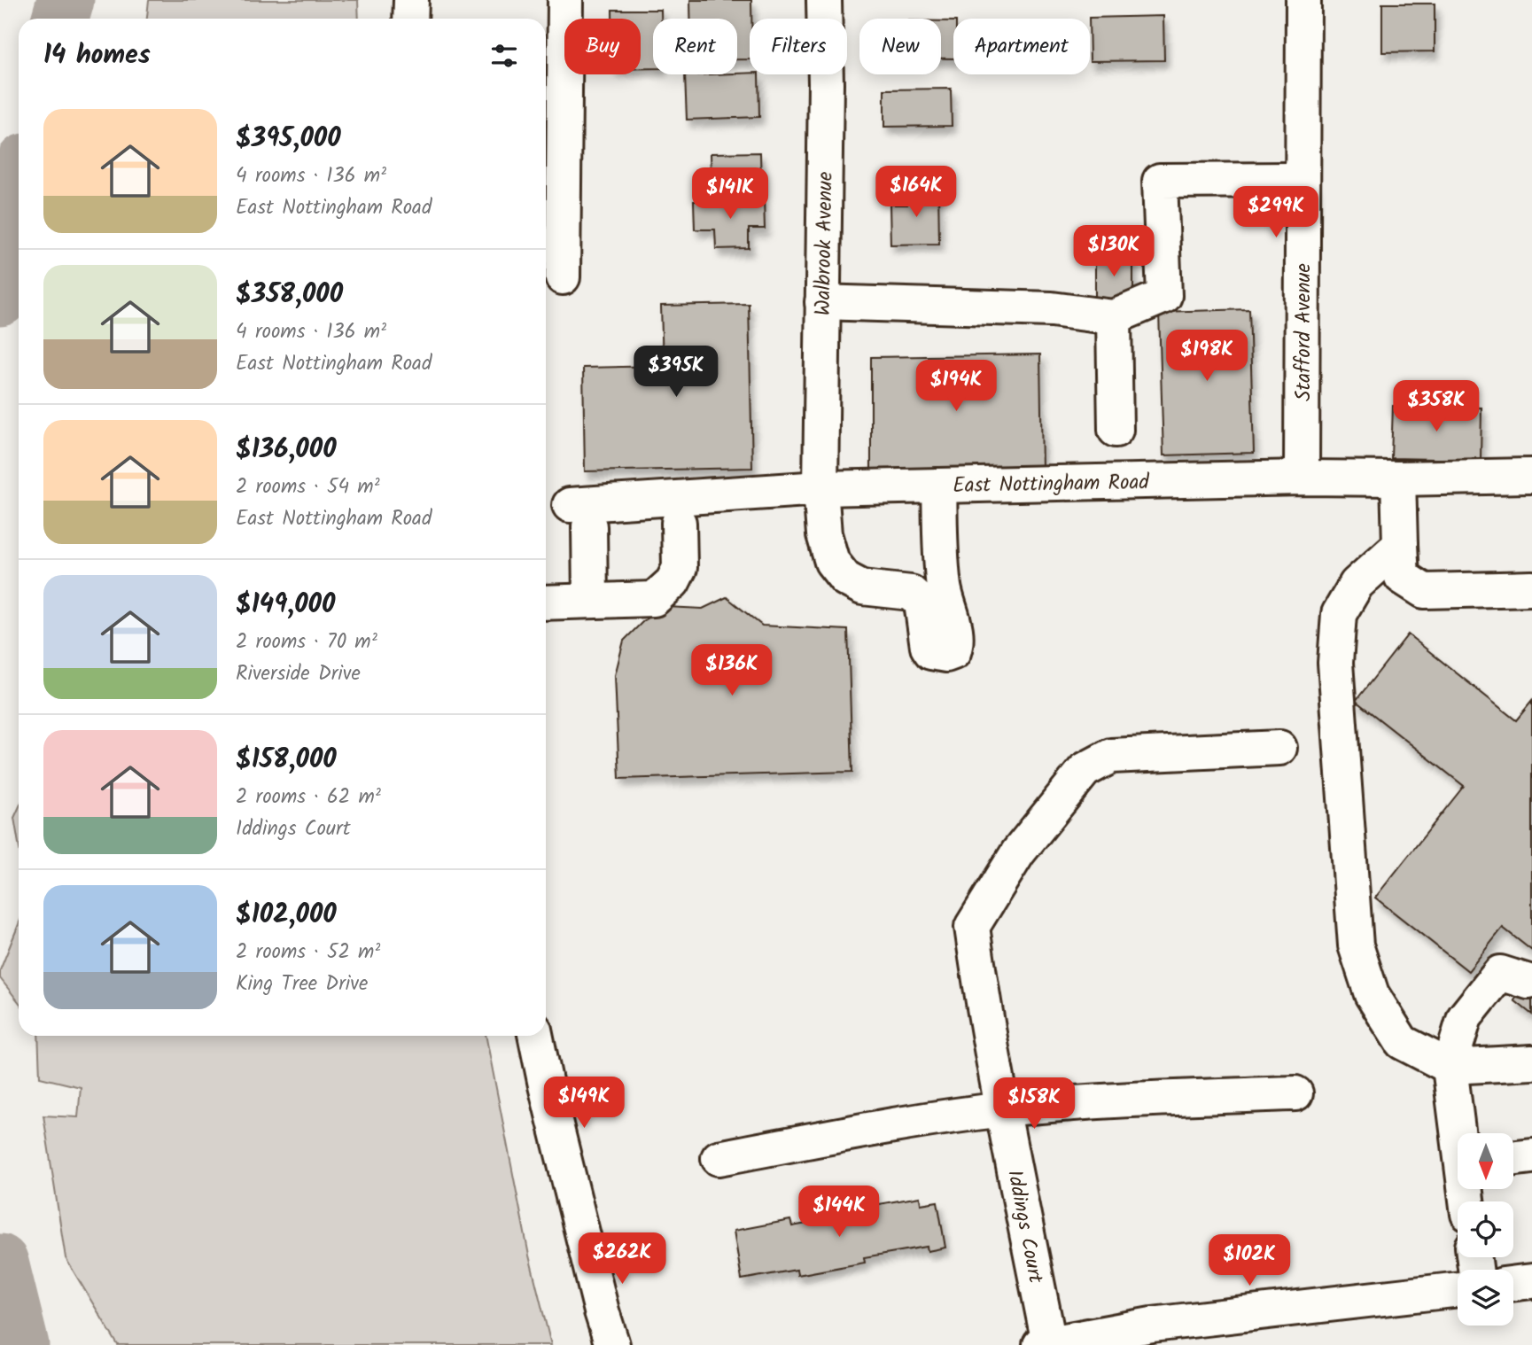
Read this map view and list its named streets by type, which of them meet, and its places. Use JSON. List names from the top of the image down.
{
  "streets": {
    "street": [
      "Walbrook Avenue",
      "Stafford Avenue",
      "East Nottingham Road",
      "Iddings Court"
    ]
  },
  "crossings": [
    ["Walbrook Avenue", "East Nottingham Road"],
    ["Stafford Avenue", "East Nottingham Road"]
  ],
  "north": "bottom",
  "page": {
    "chip": [
      "Buy",
      "Rent",
      "Filters",
      "New",
      "Apartment"
    ],
    "heading": "14 homes",
    "list": [
      {
        "name": "$395,000",
        "note": "4 rooms · 136 m² · East Nottingham Road"
      },
      {
        "name": "$358,000",
        "note": "4 rooms · 136 m² · East Nottingham Road"
      },
      {
        "name": "$136,000",
        "note": "2 rooms · 54 m² · East Nottingham Road"
      },
      {
        "name": "$149,000",
        "note": "2 rooms · 70 m² · Riverside Drive"
      },
      {
        "name": "$158,000",
        "note": "2 rooms · 62 m² · Iddings Court"
      },
      {
        "name": "$102,000",
        "note": "2 rooms · 52 m² · King Tree Drive"
      }
    ],
    "price": [
      "$164K",
      "$141K",
      "$299K",
      "$130K",
      "$198K",
      "$395K",
      "$194K",
      "$358K",
      "$136K",
      "$149K",
      "$158K",
      "$144K",
      "$262K",
      "$102K"
    ]
  }
}
